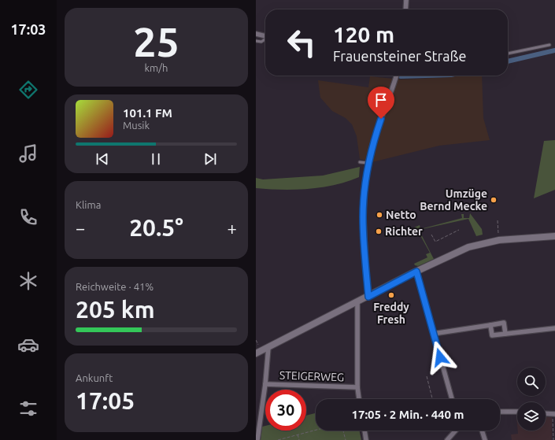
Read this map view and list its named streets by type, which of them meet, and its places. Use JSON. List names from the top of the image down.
{
  "streets": {
    "street": ["STEIGERWEG"]
  },
  "places": [
    "Umzüge Bernd Mecke",
    "Netto",
    "Richter",
    "Freddy Fresh"
  ],
  "page": {
    "tabs": "17:03",
    "tile": [
      ["25", "km/h"],
      "Klima",
      ["Reichweite · 41%", "205 km"],
      ["Ankunft", "17:05"]
    ],
    "turn": ["120 m", "Frauensteiner Straße"],
    "song": ["101.1 FM", "Musik"],
    "heat": ["−", "20.5°", "+"],
    "limit": "30",
    "trip": "17:05 · 2 Min. · 440 m"
  }
}
